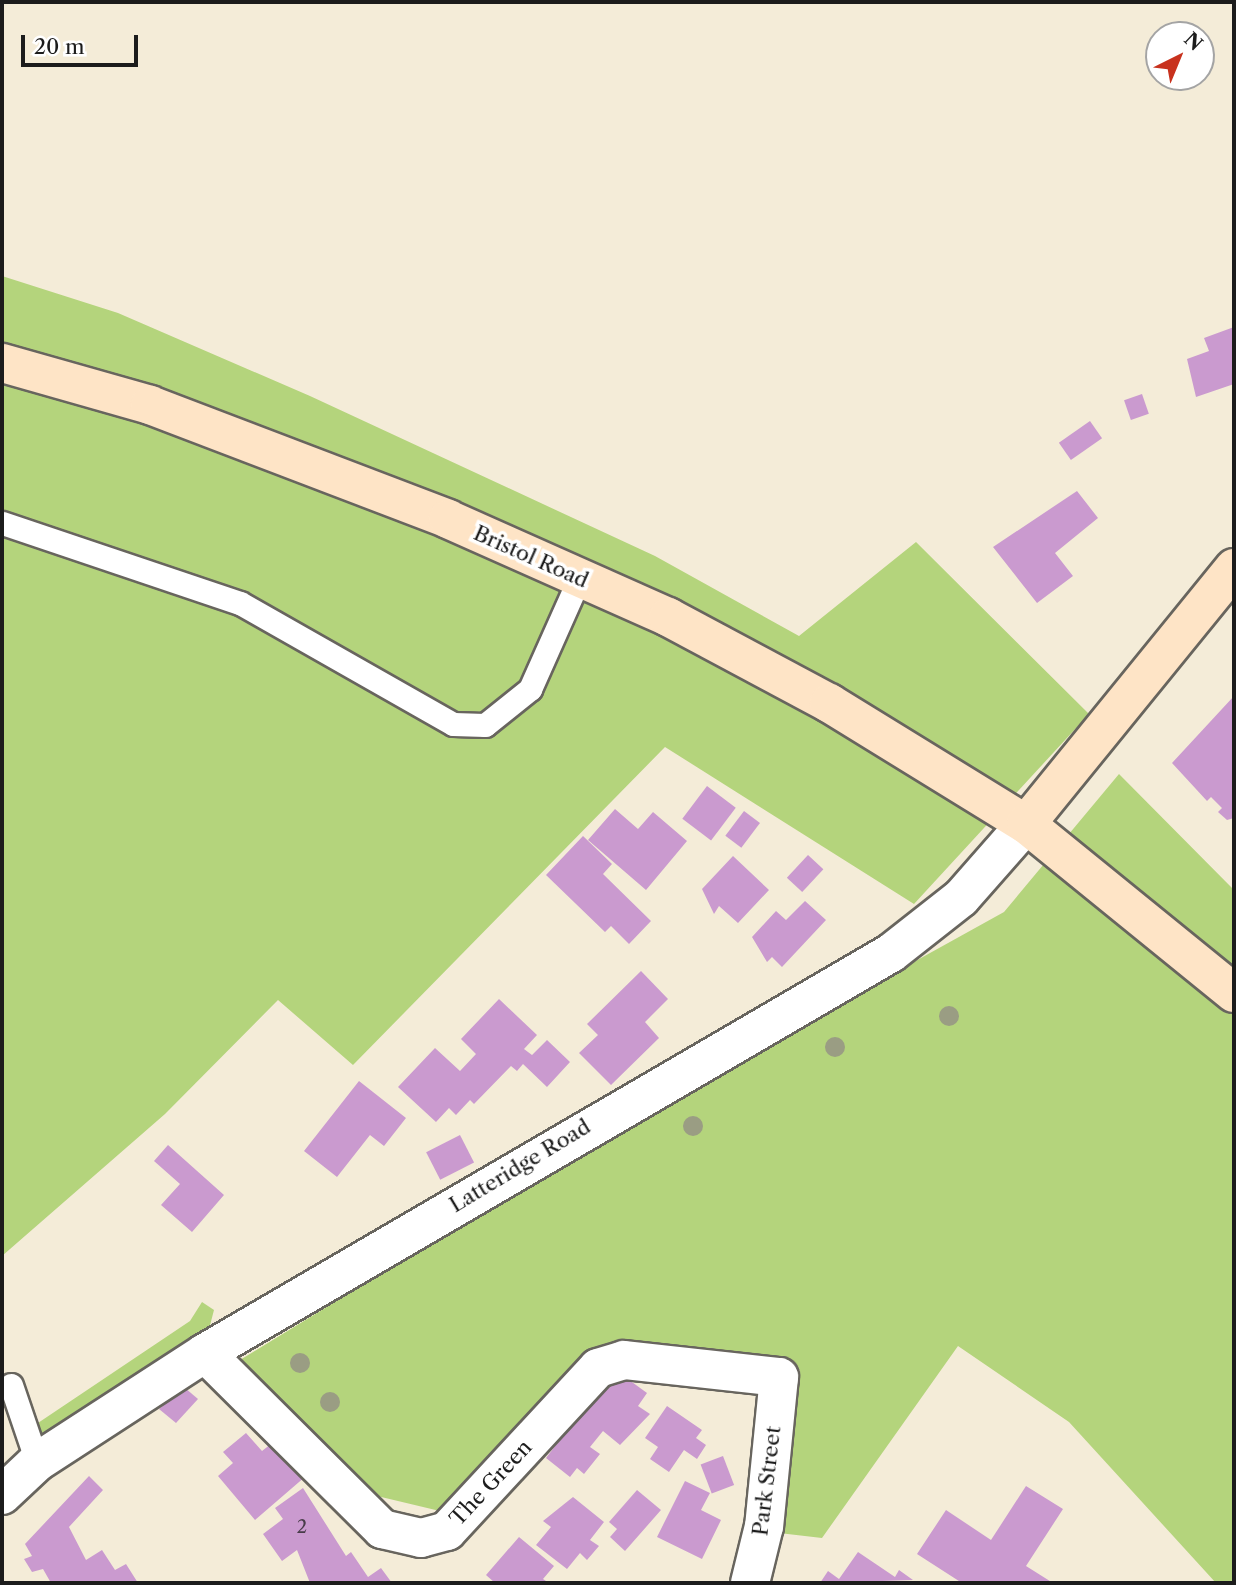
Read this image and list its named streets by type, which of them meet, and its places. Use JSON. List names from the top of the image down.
{
  "streets": {
    "main road": ["Bristol Road"],
    "street": ["Latteridge Road", "Park Street", "The Green"]
  },
  "crossings": [
    ["Bristol Road", "Latteridge Road"],
    ["Latteridge Road", "The Green"],
    ["Park Street", "The Green"]
  ],
  "house_numbers": ["2"],
  "scale_bar": "20 m",
  "north": "top right"
}
